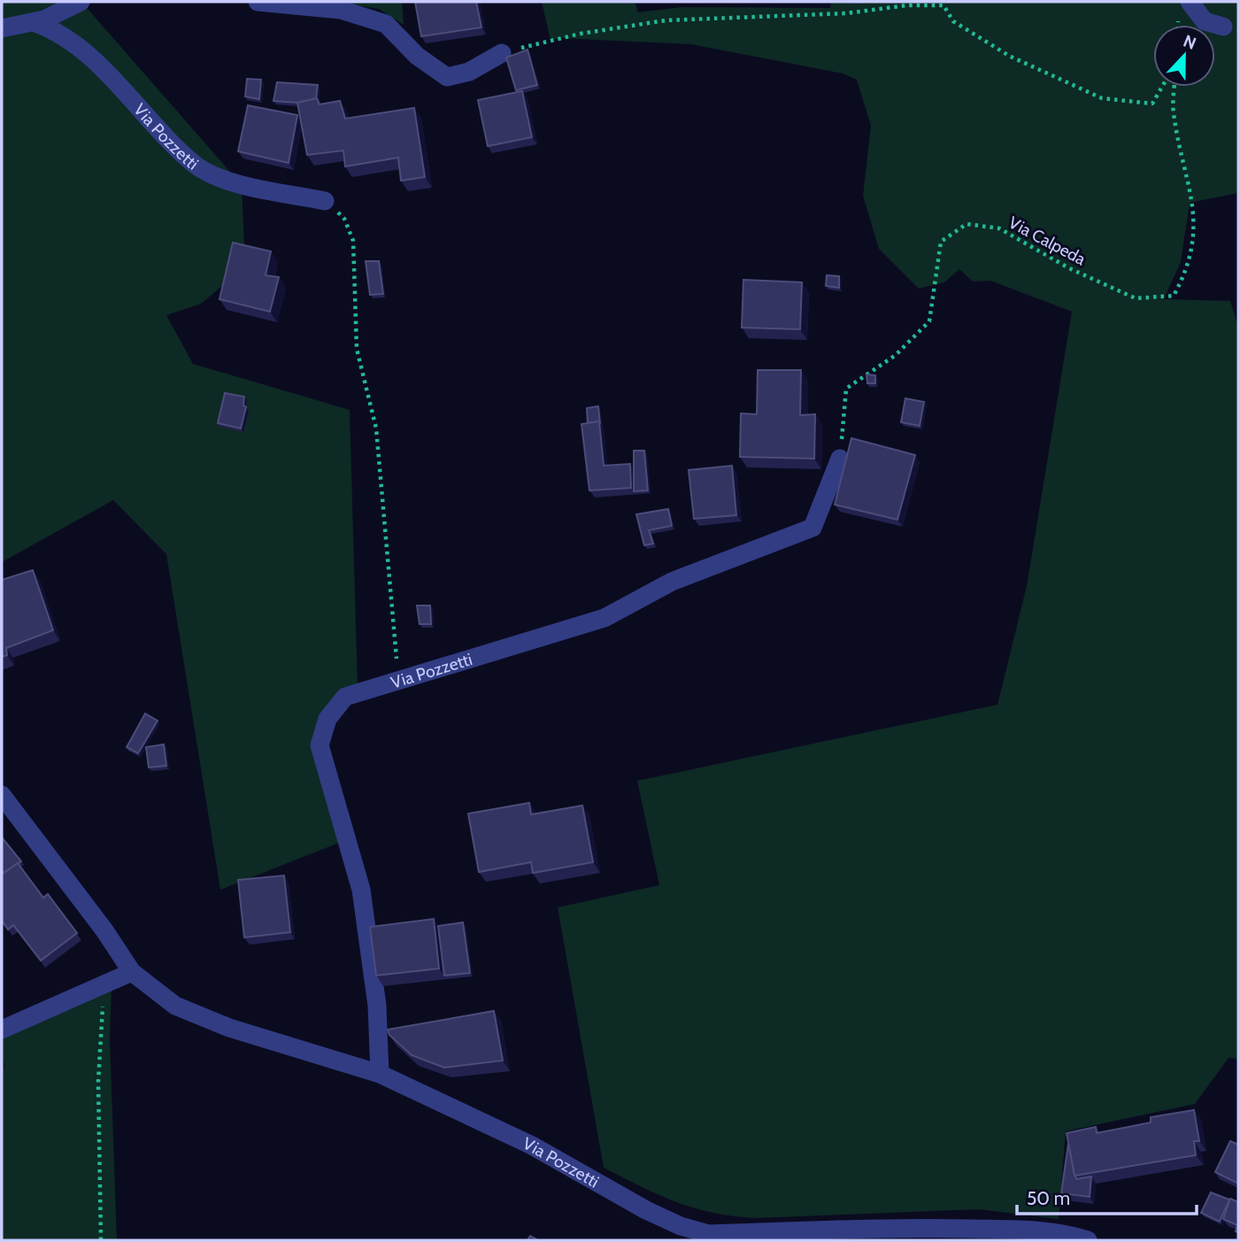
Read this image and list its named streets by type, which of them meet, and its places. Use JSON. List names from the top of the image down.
{
  "streets": {
    "street": ["Via Pozzetti"],
    "path": ["Via Calpeda"]
  },
  "crossings": [
    ["Via Pozzetti", "Via Calpeda"]
  ],
  "scale_bar": "50 m",
  "north": "top"
}
